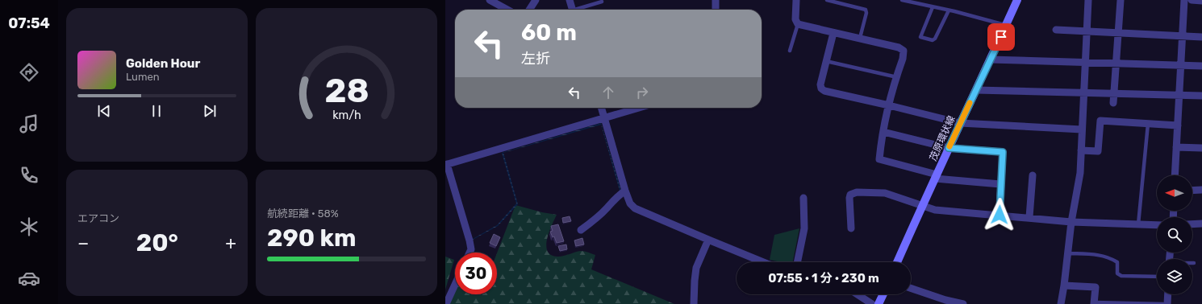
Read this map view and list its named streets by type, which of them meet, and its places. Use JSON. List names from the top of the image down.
{
  "streets": {
    "main road": ["茂原環状線"]
  },
  "north": "left",
  "page": {
    "tabs": "07:54",
    "turn": ["60 m", "左折"],
    "song": ["Golden Hour", "Lumen"],
    "tile": [
      "エアコン",
      ["航続距離 · 58%", "290 km"]
    ],
    "heat": ["−", "20°", "+"],
    "limit": "30",
    "trip": "07:55 · 1 分 · 230 m",
    "gauge": ["28", "km/h"]
  }
}
